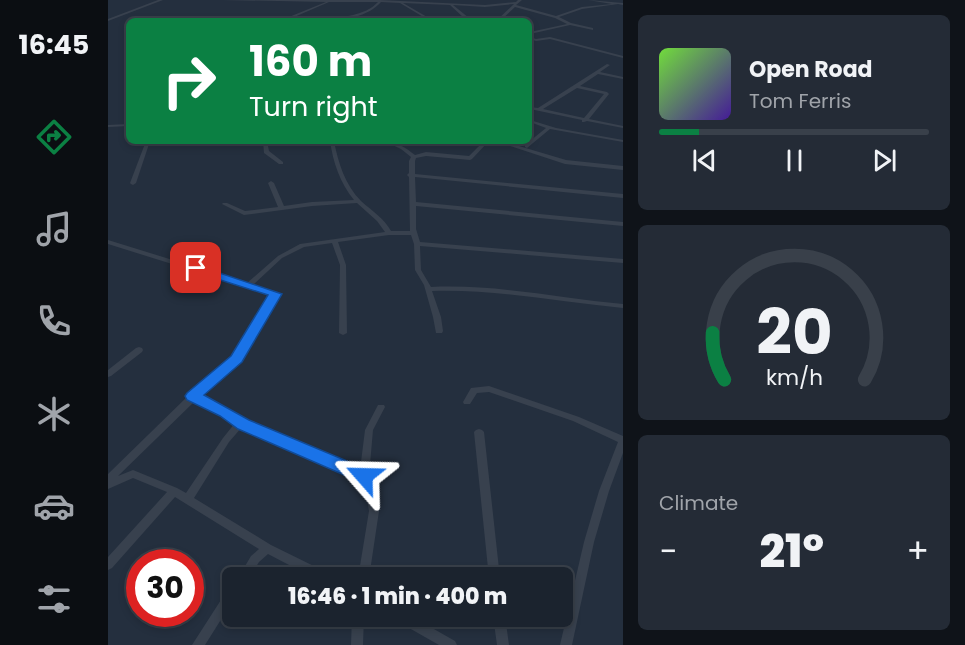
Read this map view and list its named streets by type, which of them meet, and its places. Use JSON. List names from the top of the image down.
{
  "page": {
    "tabs": "16:45",
    "turn": ["160 m", "Turn right"],
    "song": ["Open Road", "Tom Ferris"],
    "tile": "Climate",
    "heat": ["−", "21°", "+"],
    "limit": "30",
    "trip": "16:46 · 1 min · 400 m",
    "gauge": ["20", "km/h"]
  }
}
